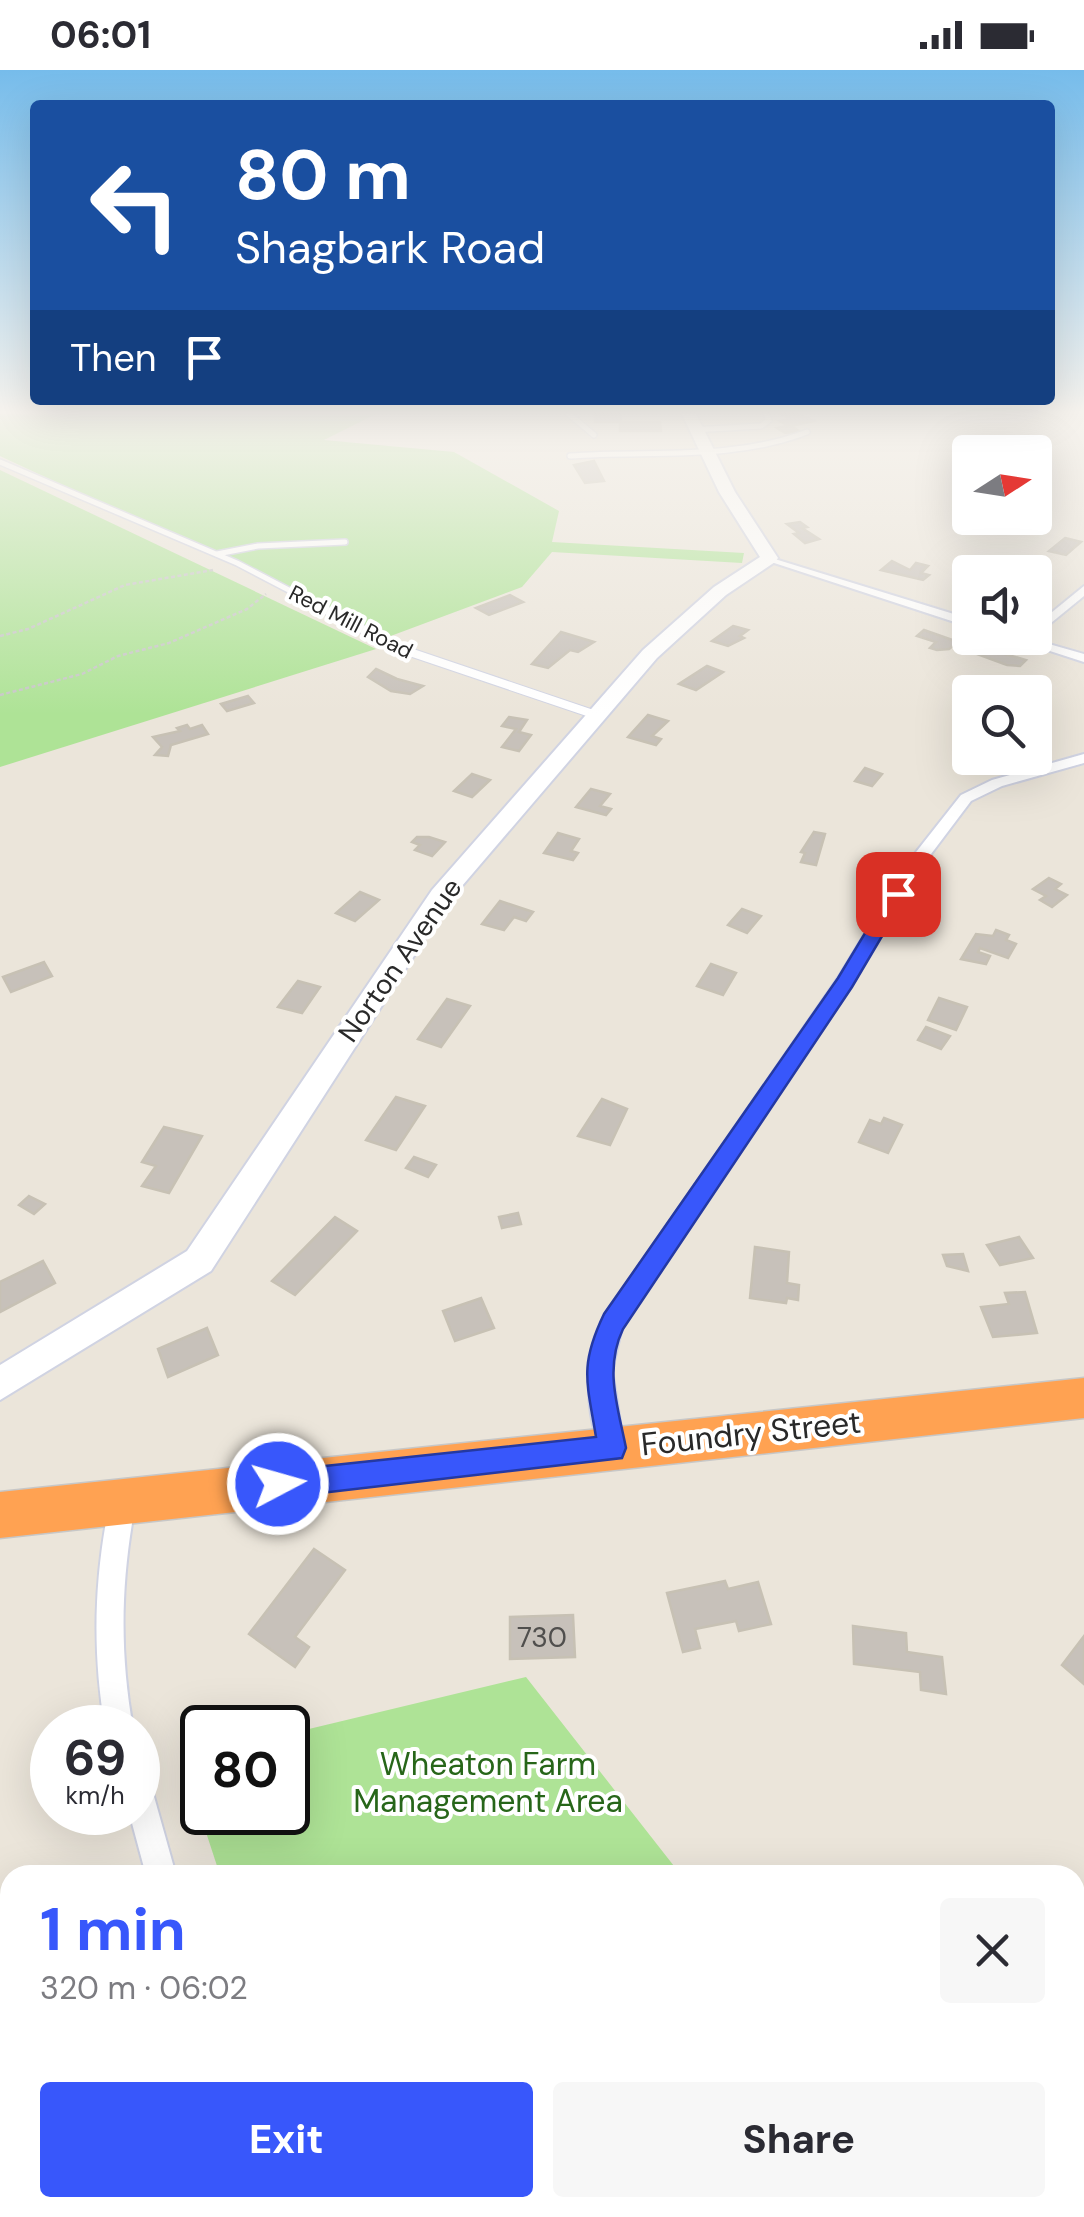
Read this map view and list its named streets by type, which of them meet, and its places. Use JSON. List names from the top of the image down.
{
  "streets": {
    "highway": ["Foundry Street"],
    "street": ["Norton Avenue"],
    "lane": ["Red Mill Road"]
  },
  "crossings": [
    ["Red Mill Road", "Norton Avenue"]
  ],
  "parks": ["Wheaton Farm Management Area"],
  "house_numbers": ["730"],
  "north": "right",
  "page": {
    "status": "06:01",
    "turn": ["80 m", "Shagbark Road"],
    "then": "Then",
    "speed": "69 km/h",
    "limit": "80",
    "heading": ["1 min", "320 m · 06:02"],
    "buttons": ["Exit", "Share"]
  }
}
